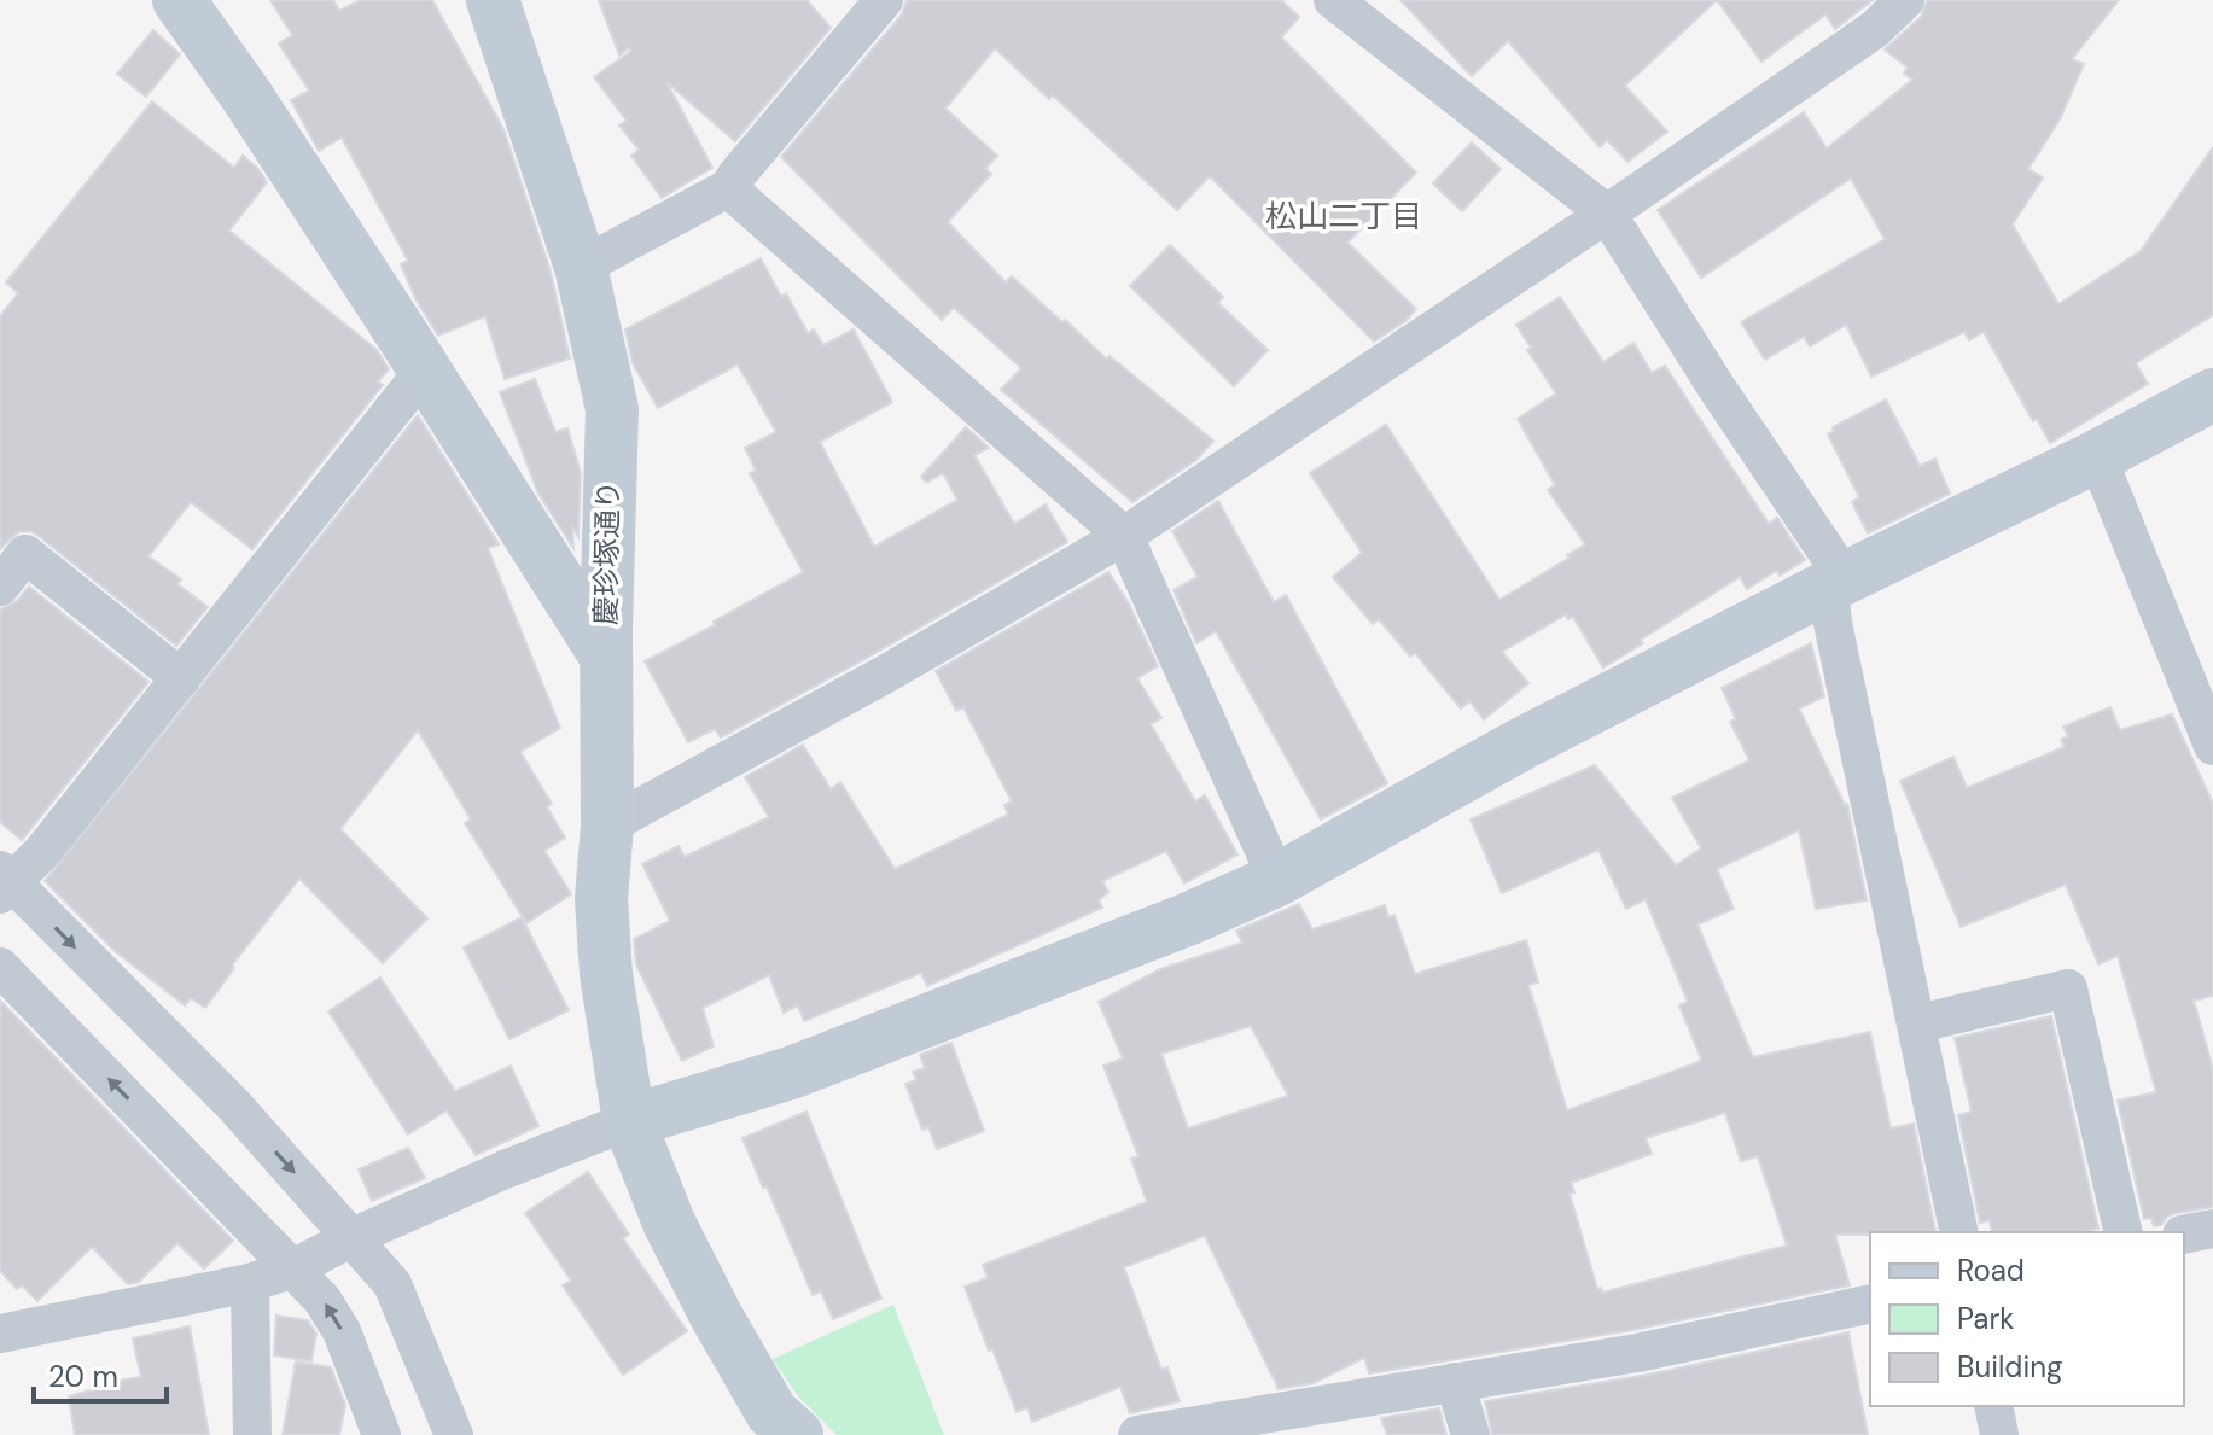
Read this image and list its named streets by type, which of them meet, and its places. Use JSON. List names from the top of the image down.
{
  "streets": {
    "street": ["慶珍塚通り"]
  },
  "districts": ["松山二丁目"],
  "legend": ["Road", "Park", "Building"],
  "scale_bar": "20 m"
}
